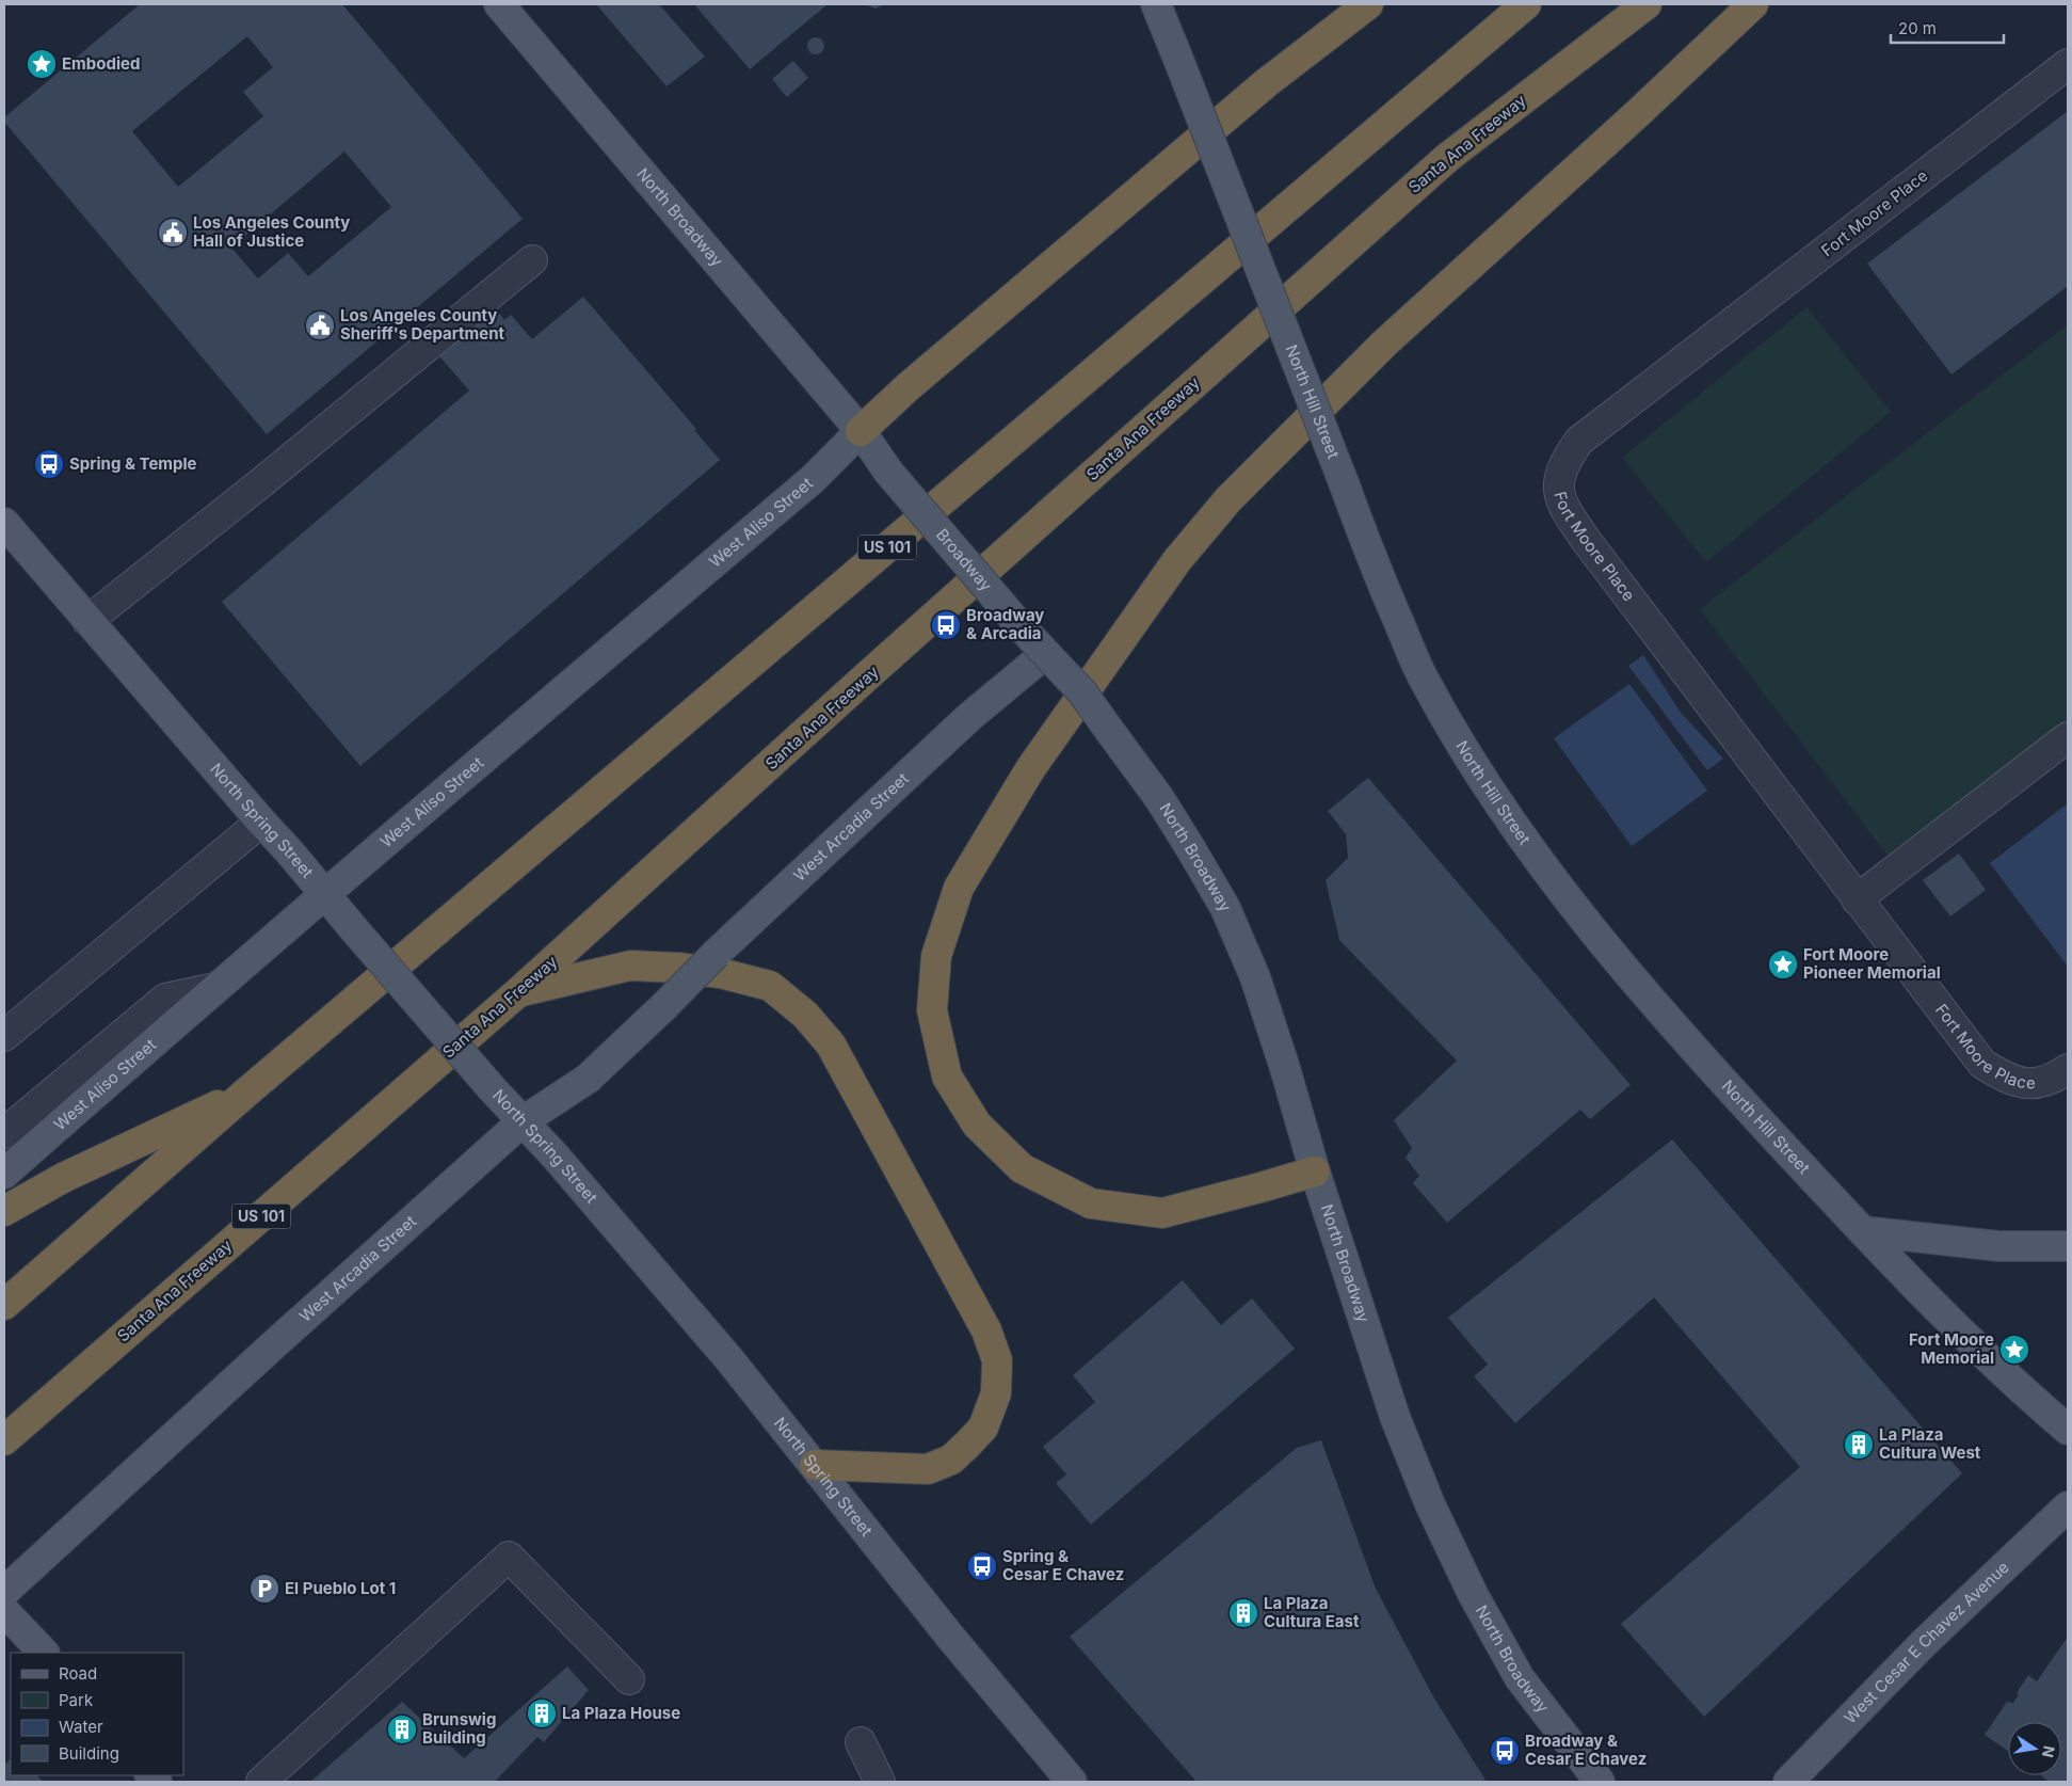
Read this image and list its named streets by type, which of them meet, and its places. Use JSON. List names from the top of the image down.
{
  "streets": {
    "highway": ["Santa Ana Freeway", "US 101"],
    "main road": [
      "North Broadway",
      "North Hill Street",
      "West Aliso Street",
      "Broadway",
      "North Spring Street",
      "West Arcadia Street",
      "West Cesar E Chavez Avenue"
    ],
    "street": ["Fort Moore Place"]
  },
  "crossings": [
    ["North Broadway", "West Aliso Street"],
    ["North Broadway", "Broadway"],
    ["West Aliso Street", "Broadway"],
    ["West Aliso Street", "North Spring Street"],
    ["Broadway", "West Arcadia Street"],
    ["North Spring Street", "West Arcadia Street"]
  ],
  "places": {
    "place": ["Embodied", "Fort Moore Pioneer Memorial", "Fort Moore Memorial"],
    "public building": ["Los Angeles County Hall of Justice", "Los Angeles County Sheriff's Department"],
    "bus stop": [
      "Spring & Temple",
      "Broadway & Arcadia",
      "Spring & Cesar E Chavez",
      "Broadway & Cesar E Chavez"
    ],
    "building": [
      "La Plaza Cultura West",
      "La Plaza Cultura East",
      "La Plaza House",
      "Brunswig Building"
    ],
    "parking": ["El Pueblo Lot 1"]
  },
  "legend": [
    "Road",
    "Park",
    "Water",
    "Building"
  ],
  "scale_bar": "20 m",
  "north": "right"
}
